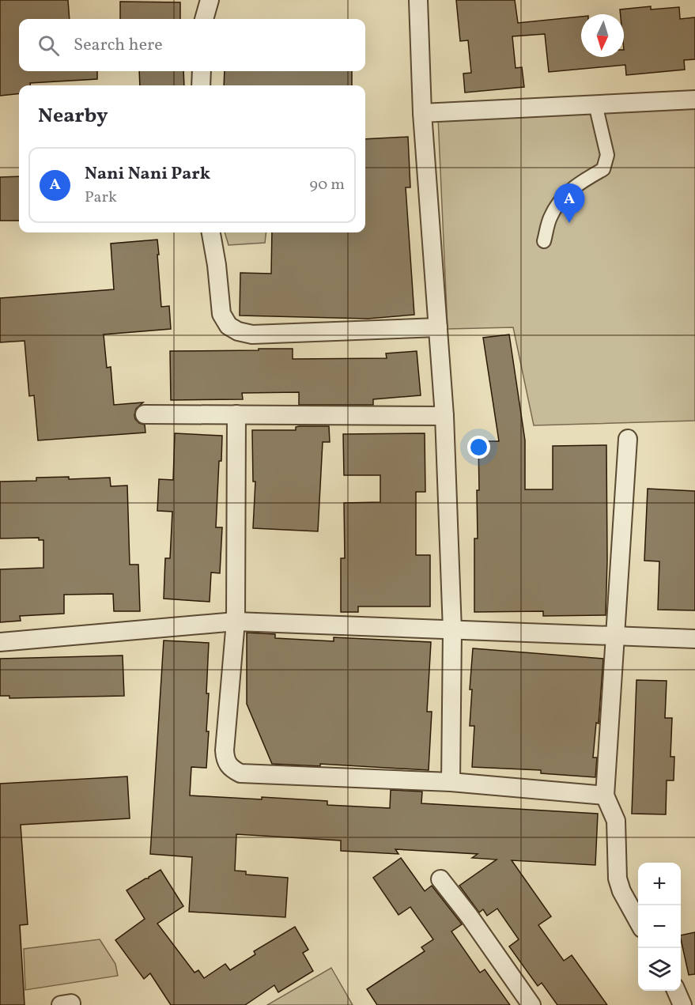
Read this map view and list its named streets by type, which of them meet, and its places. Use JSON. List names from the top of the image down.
{
  "north": "bottom",
  "page": {
    "search": "Search here",
    "heading": "Nearby",
    "list": [
      {
        "mark": "A",
        "name": "Nani Nani Park",
        "note": "Park",
        "value": "90 m"
      }
    ],
    "pins": "A",
    "map_buttons": ["+", "−"]
  }
}
